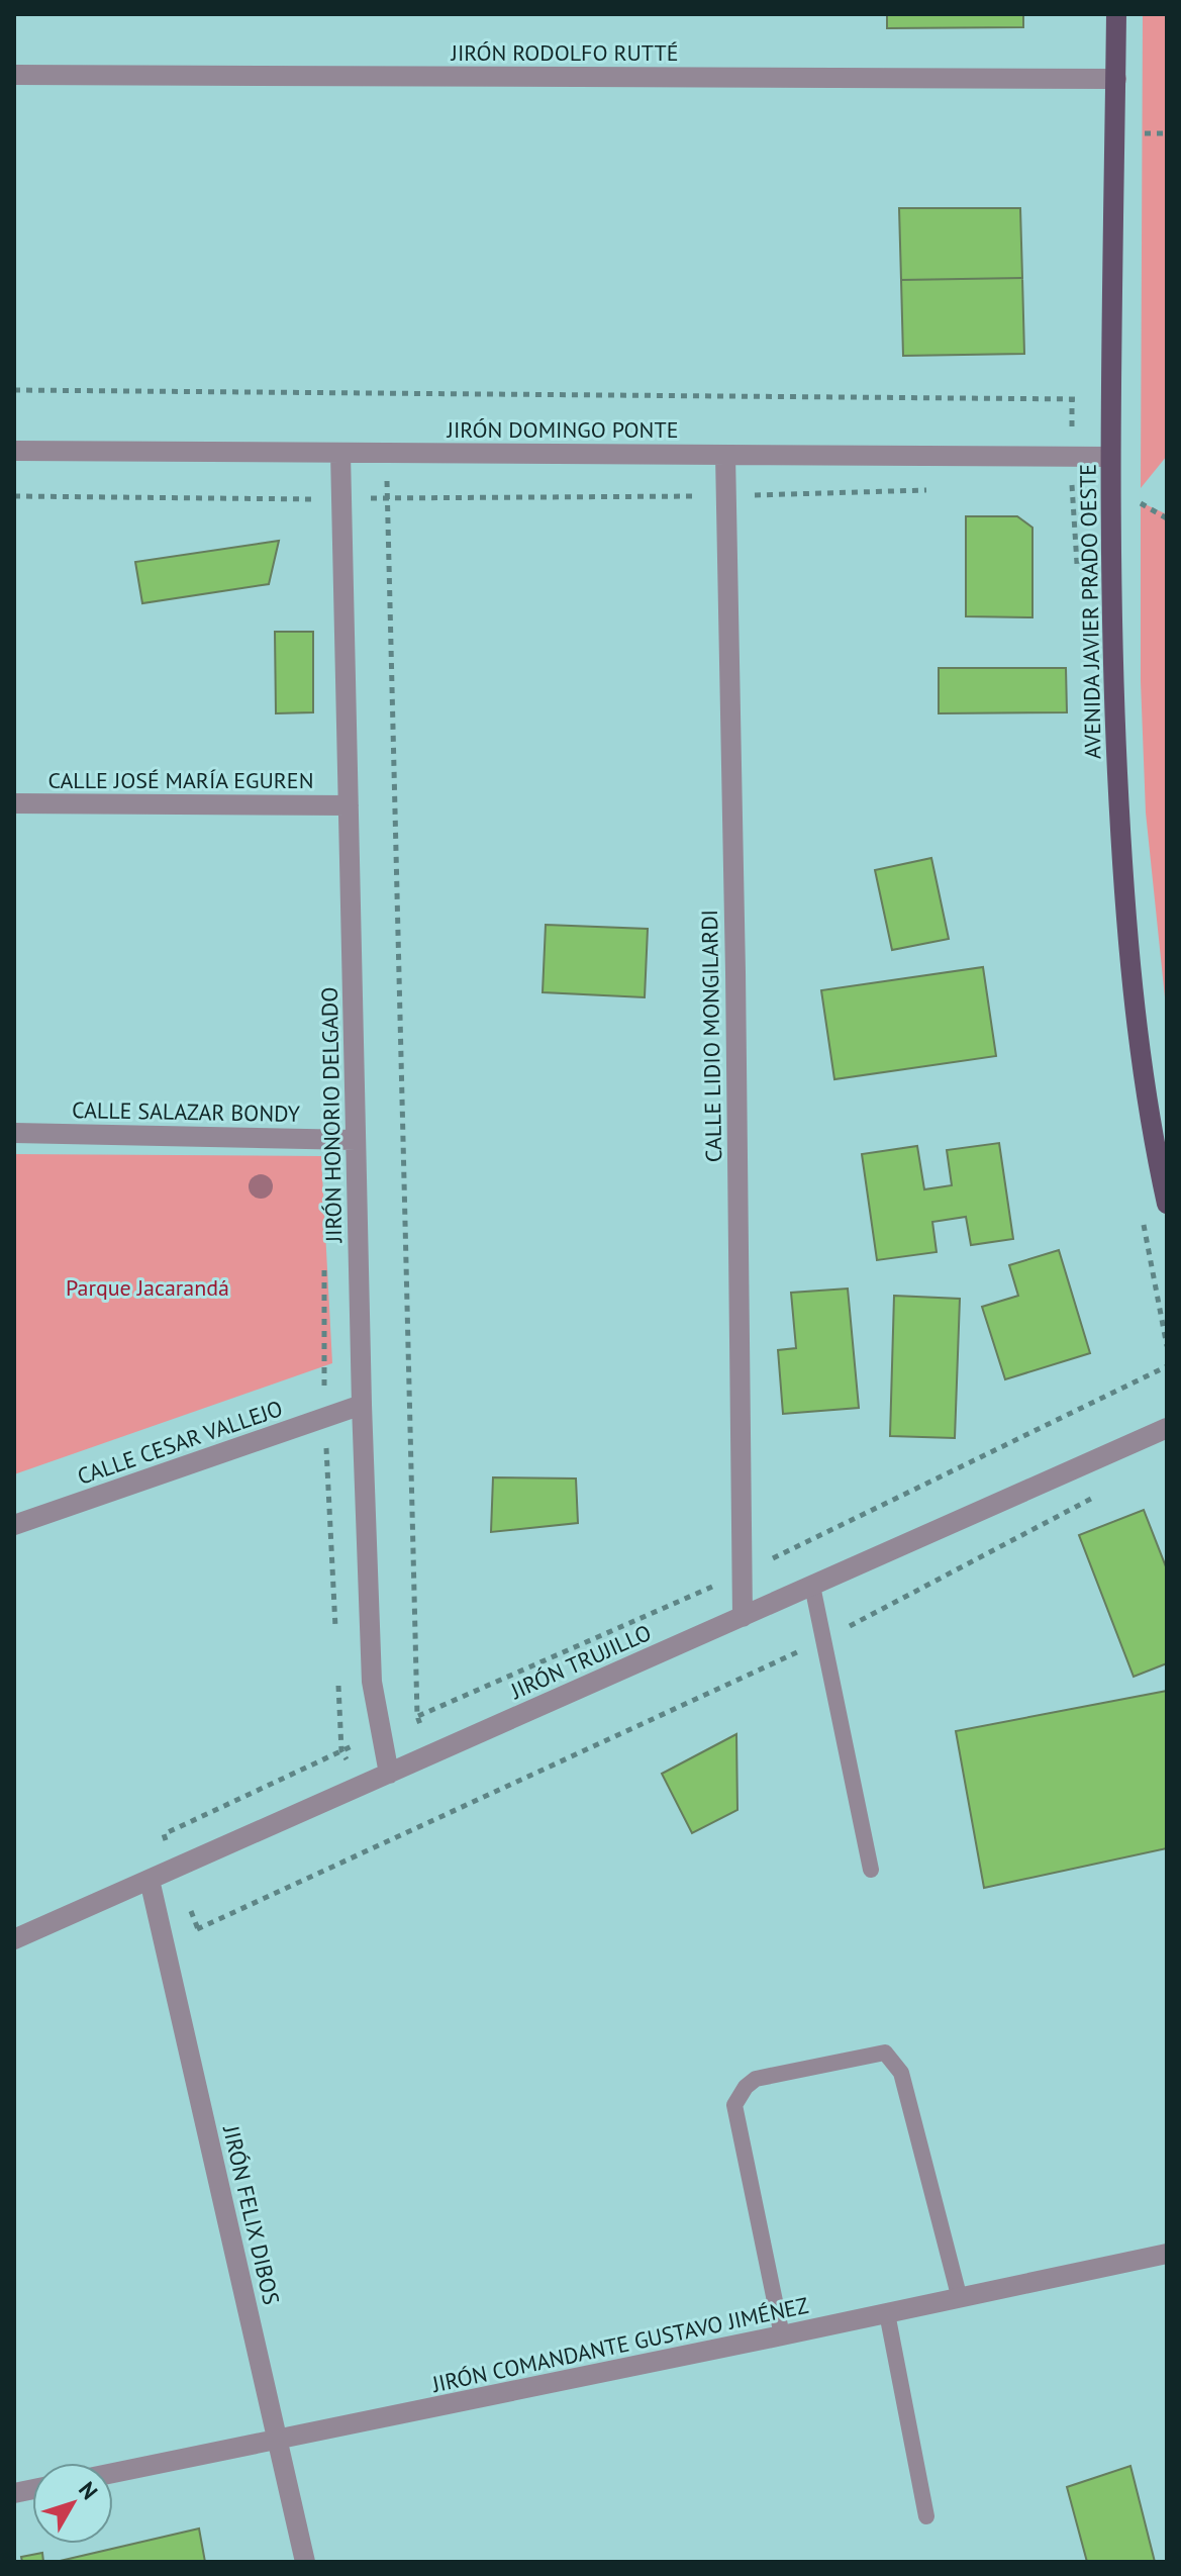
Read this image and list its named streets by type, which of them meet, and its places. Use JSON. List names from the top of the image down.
{
  "streets": {
    "main road": ["AVENIDA JAVIER PRADO OESTE"],
    "street": [
      "JIRÓN RODOLFO RUTTÉ",
      "JIRÓN DOMINGO PONTE",
      "CALLE JOSÉ MARÍA EGUREN",
      "CALLE LIDIO MONGILARDI",
      "CALLE SALAZAR BONDY",
      "JIRÓN HONORIO DELGADO",
      "CALLE CESAR VALLEJO",
      "JIRÓN TRUJILLO",
      "JIRÓN FELIX DIBOS",
      "JIRÓN COMANDANTE GUSTAVO JIMÉNEZ"
    ]
  },
  "crossings": [
    ["JIRÓN RODOLFO RUTTÉ", "AVENIDA JAVIER PRADO OESTE"],
    ["JIRÓN DOMINGO PONTE", "AVENIDA JAVIER PRADO OESTE"],
    ["JIRÓN DOMINGO PONTE", "CALLE LIDIO MONGILARDI"],
    ["JIRÓN DOMINGO PONTE", "JIRÓN HONORIO DELGADO"],
    ["CALLE JOSÉ MARÍA EGUREN", "JIRÓN HONORIO DELGADO"],
    ["CALLE LIDIO MONGILARDI", "JIRÓN TRUJILLO"],
    ["CALLE SALAZAR BONDY", "JIRÓN HONORIO DELGADO"],
    ["JIRÓN HONORIO DELGADO", "CALLE CESAR VALLEJO"],
    ["JIRÓN HONORIO DELGADO", "JIRÓN TRUJILLO"],
    ["JIRÓN TRUJILLO", "JIRÓN FELIX DIBOS"],
    ["JIRÓN FELIX DIBOS", "JIRÓN COMANDANTE GUSTAVO JIMÉNEZ"]
  ],
  "parks": ["Parque Jacarandá"],
  "north": "top right"
}
